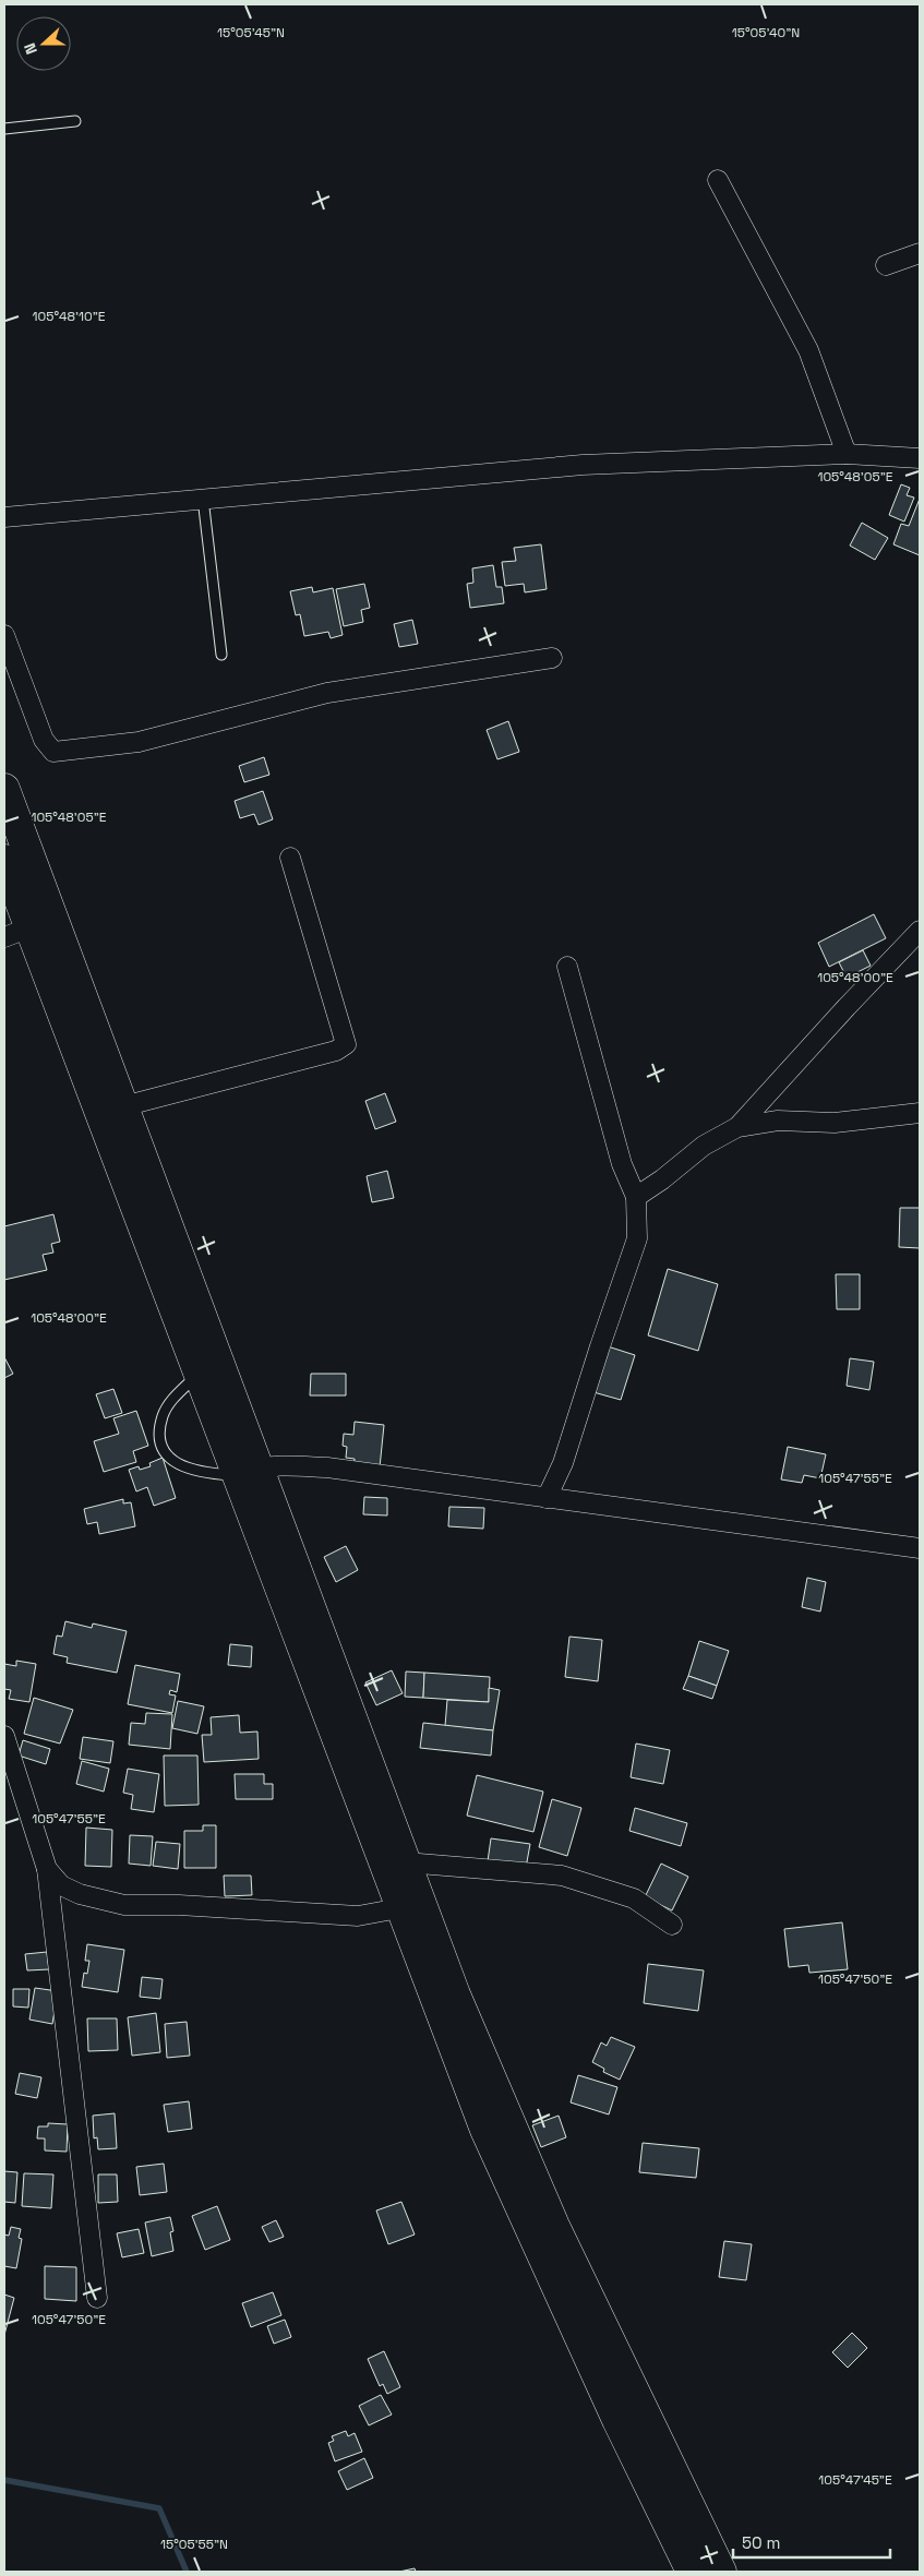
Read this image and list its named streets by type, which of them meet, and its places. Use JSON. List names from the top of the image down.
{
  "scale_bar": "50 m",
  "north": "left",
  "coordinates": [
    "15°05'45\"N",
    "15°05'40\"N",
    "105°48'10\"E",
    "105°48'05\"E",
    "105°48'00\"E",
    "105°47'55\"E",
    "105°47'50\"E",
    "105°47'45\"E",
    "15°05'55\"N"
  ]
}
